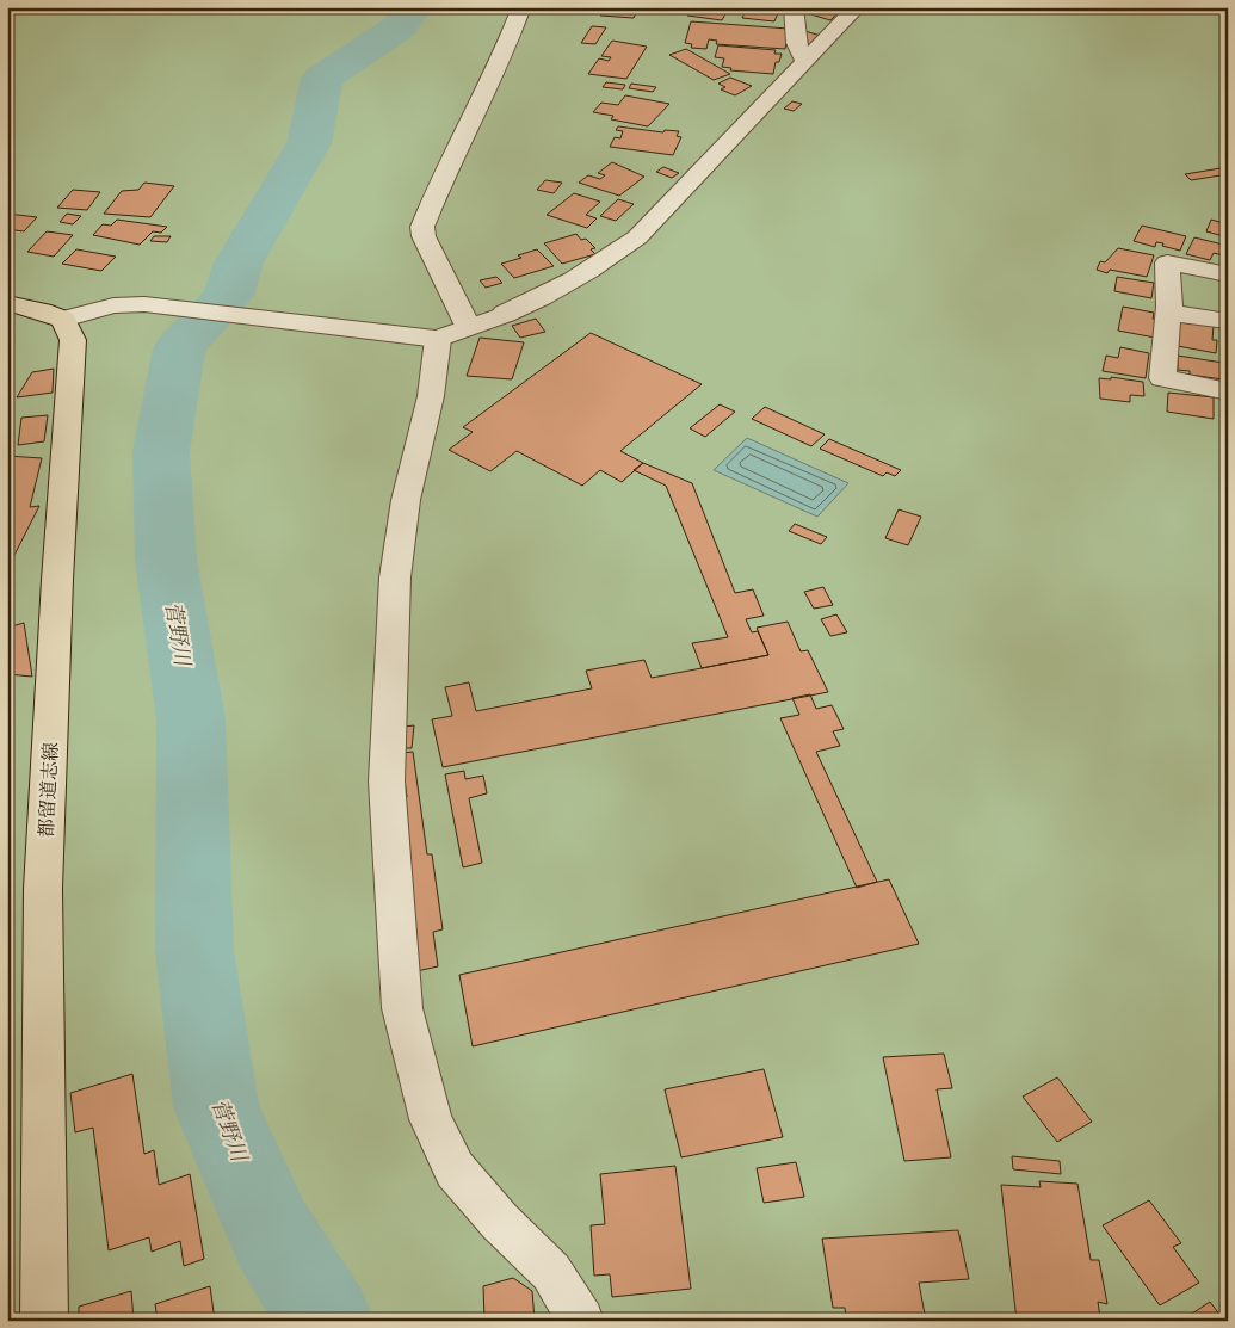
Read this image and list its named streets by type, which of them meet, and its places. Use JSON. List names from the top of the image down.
{
  "streets": {
    "main road": ["都留道志線"]
  },
  "water": ["菅野川"]
}
